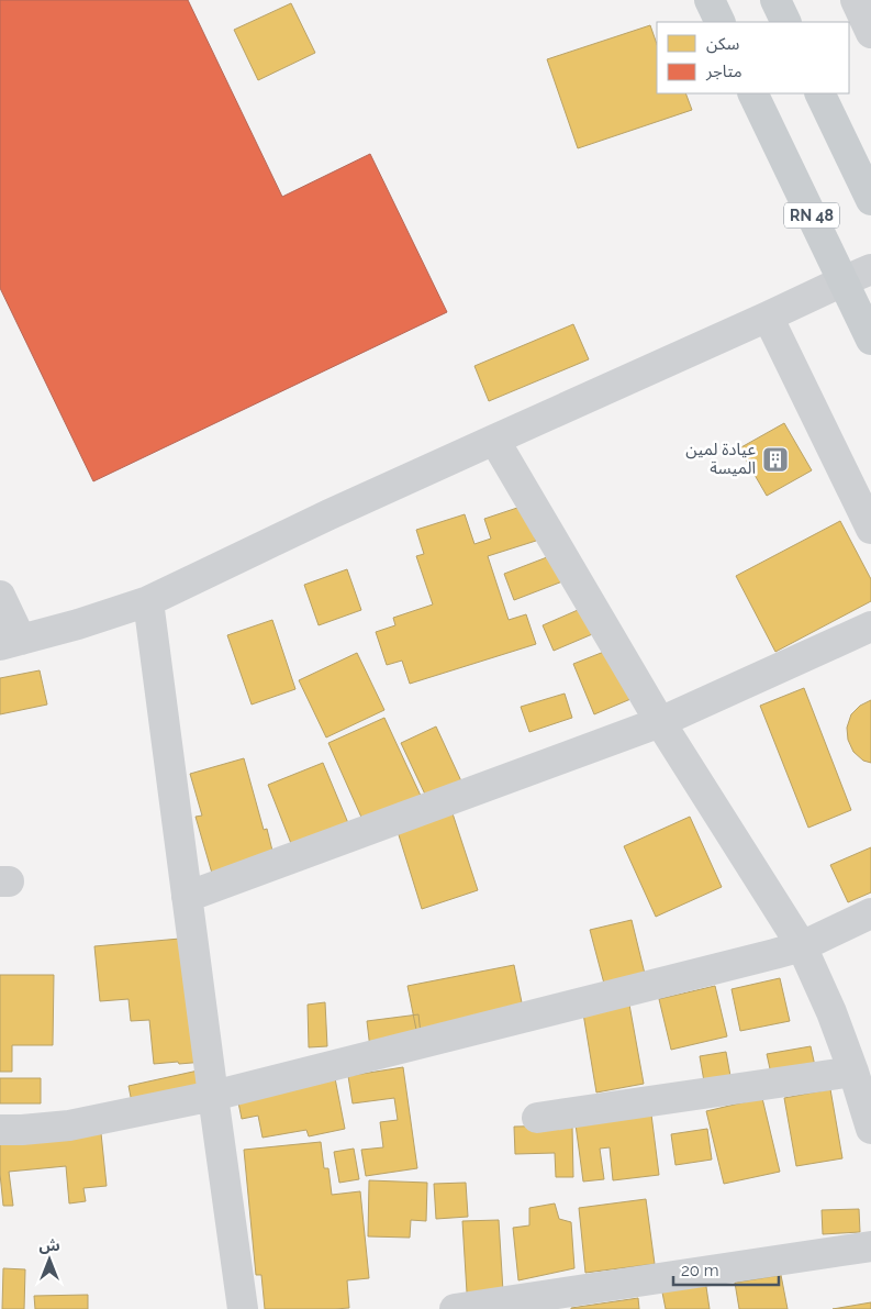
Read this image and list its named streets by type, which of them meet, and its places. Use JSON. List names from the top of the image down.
{
  "streets": {
    "main road": ["RN 48"]
  },
  "places": {
    "building": ["عيادة لمين الميسة"]
  },
  "legend": ["سكن", "متاجر"],
  "scale_bar": "20 m",
  "north": "top"
}
